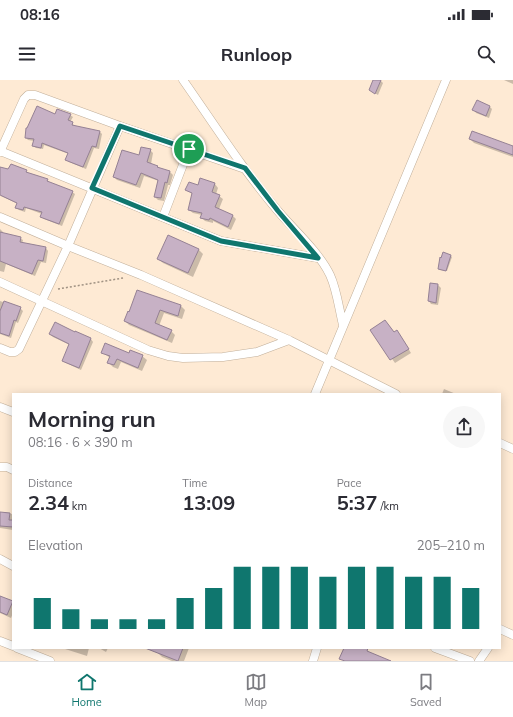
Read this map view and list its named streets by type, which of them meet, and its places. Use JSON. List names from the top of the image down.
{
  "page": {
    "status": "08:16",
    "header": "Runloop",
    "heading": ["Morning run", "08:16 · 6 × 390 m"],
    "stats": [
      ["Distance", "2.34 km"],
      ["Time", "13:09"],
      ["Pace", "5:37 /km"]
    ],
    "chart": ["Elevation", "205–210 m"],
    "tabs": ["Home", "Map", "Saved"]
  }
}
